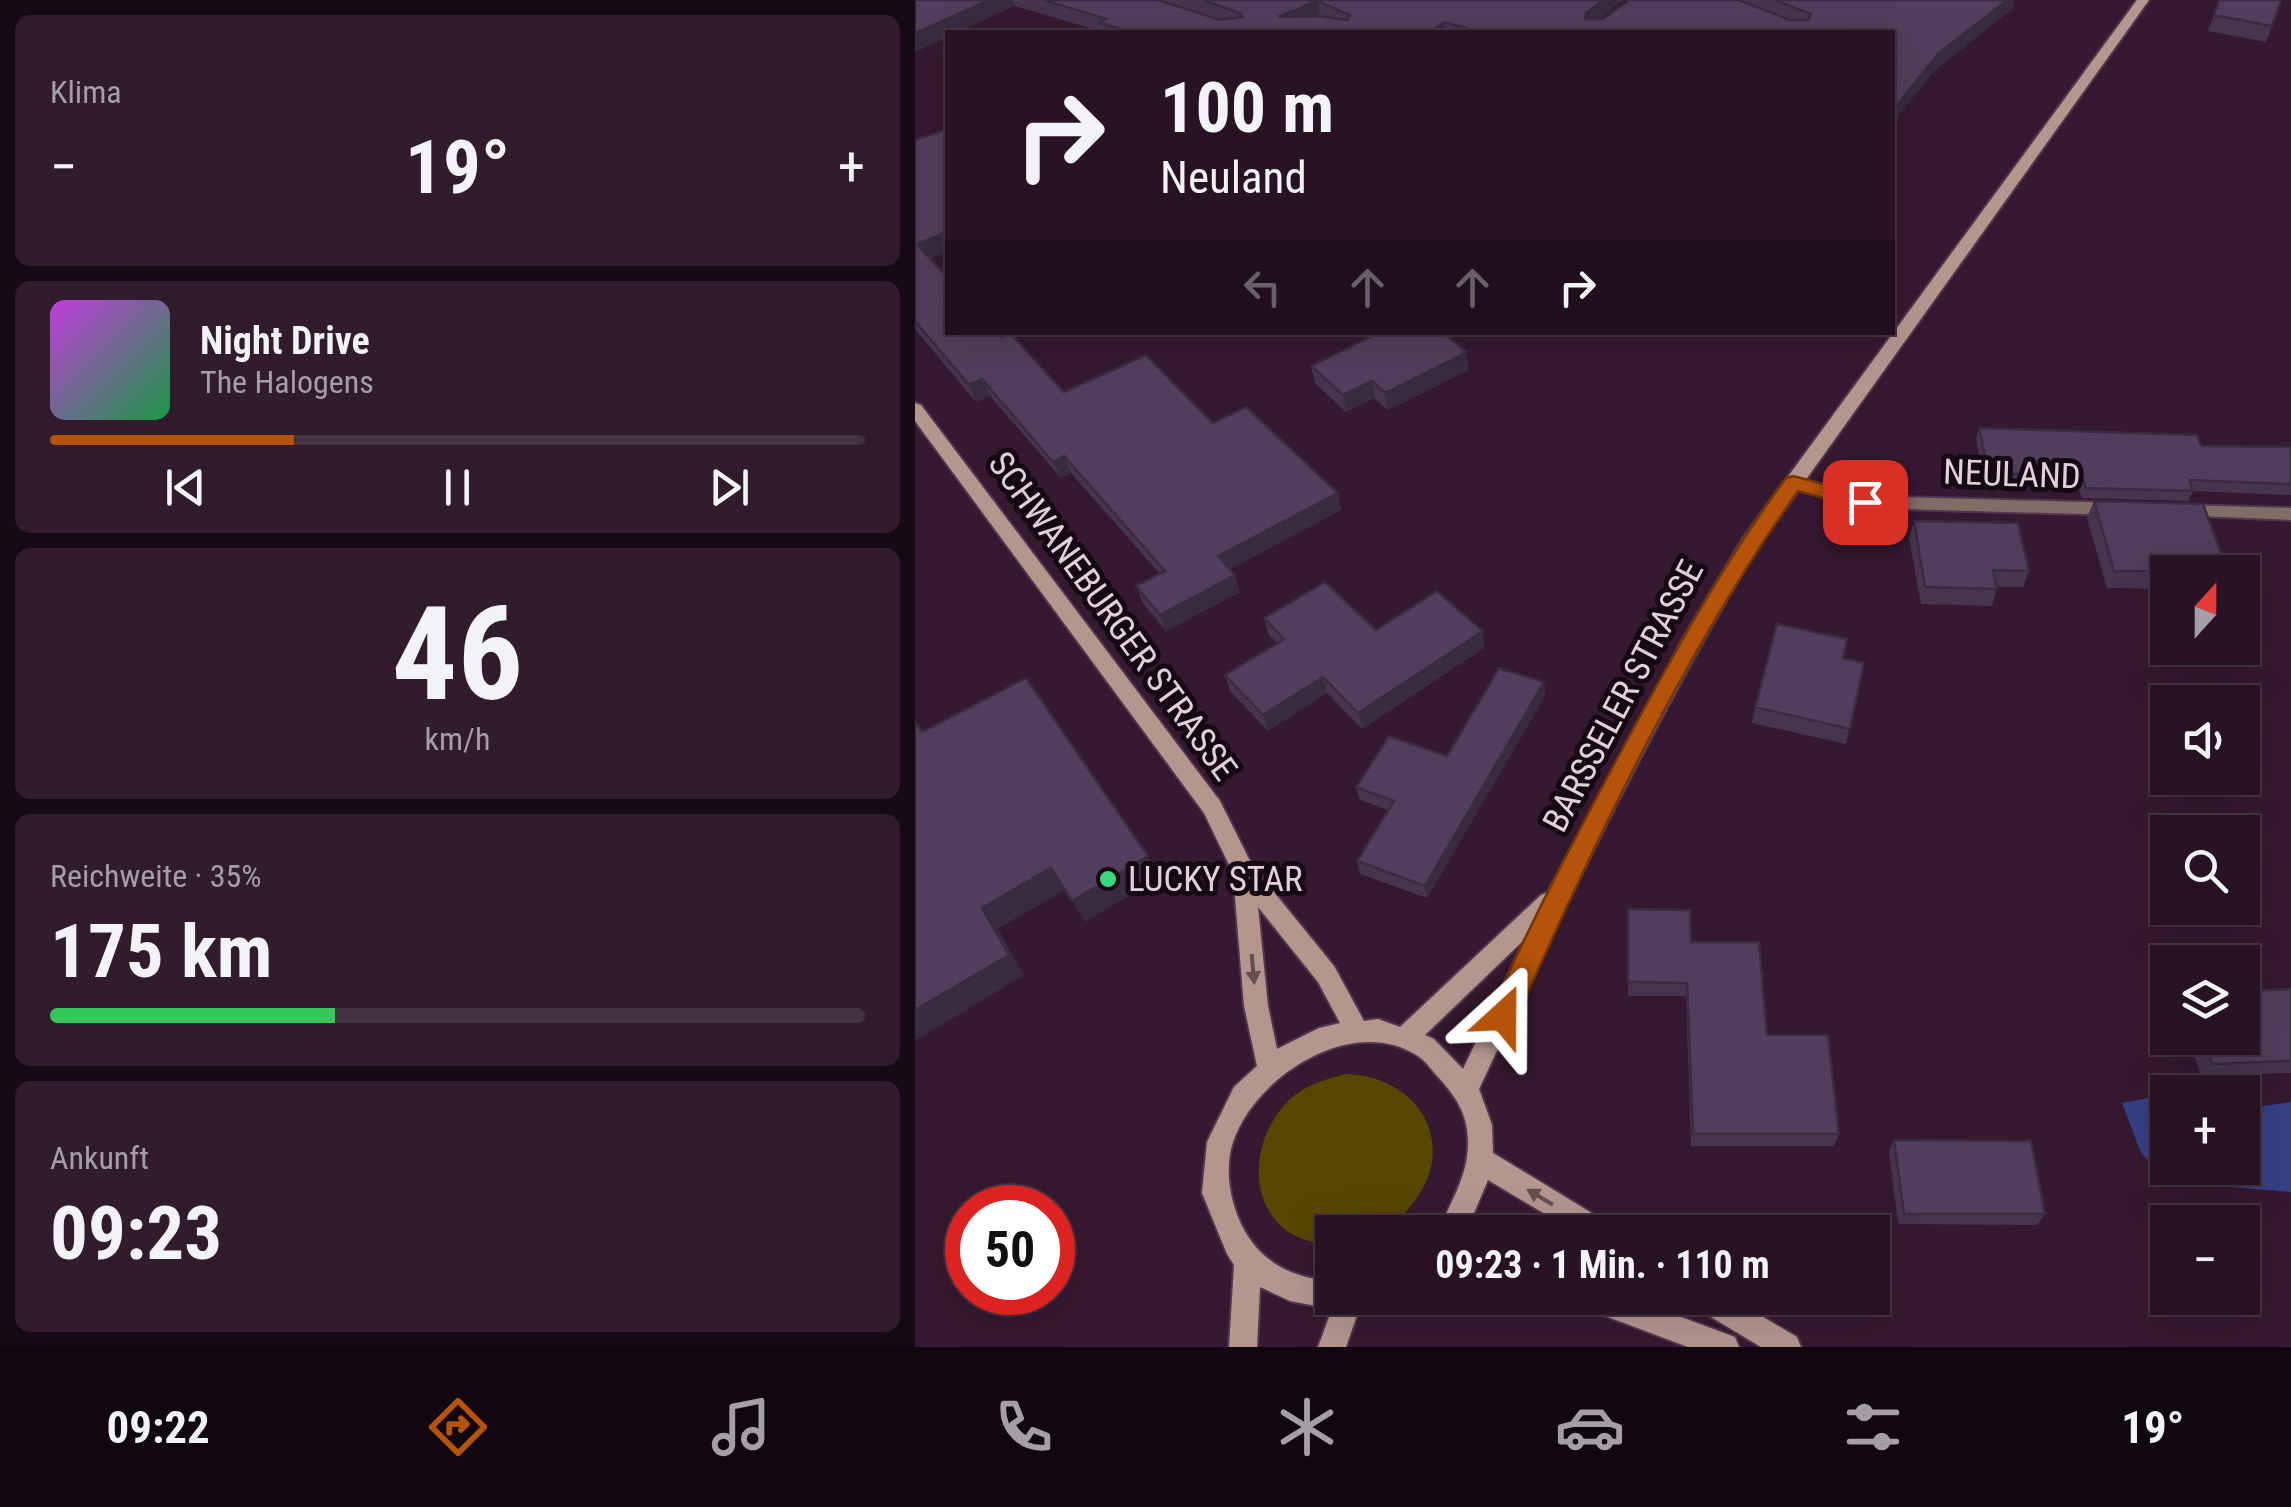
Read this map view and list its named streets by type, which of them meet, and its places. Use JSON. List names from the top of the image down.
{
  "streets": {
    "main road": ["SCHWANEBURGER STRASSE", "BARSSELER STRASSE"],
    "street": ["NEULAND"]
  },
  "crossings": [
    ["NEULAND", "BARSSELER STRASSE"]
  ],
  "places": ["LUCKY STAR"],
  "north": "top",
  "page": {
    "tile": [
      "Klima",
      ["46", "km/h"],
      ["Reichweite · 35%", "175 km"],
      ["Ankunft", "09:23"]
    ],
    "turn": ["100 m", "Neuland"],
    "heat": ["−", "19°", "+"],
    "song": ["Night Drive", "The Halogens"],
    "map_buttons": ["+", "−"],
    "limit": "50",
    "trip": "09:23 · 1 Min. · 110 m",
    "tabs": ["09:22", "19°"]
  }
}
